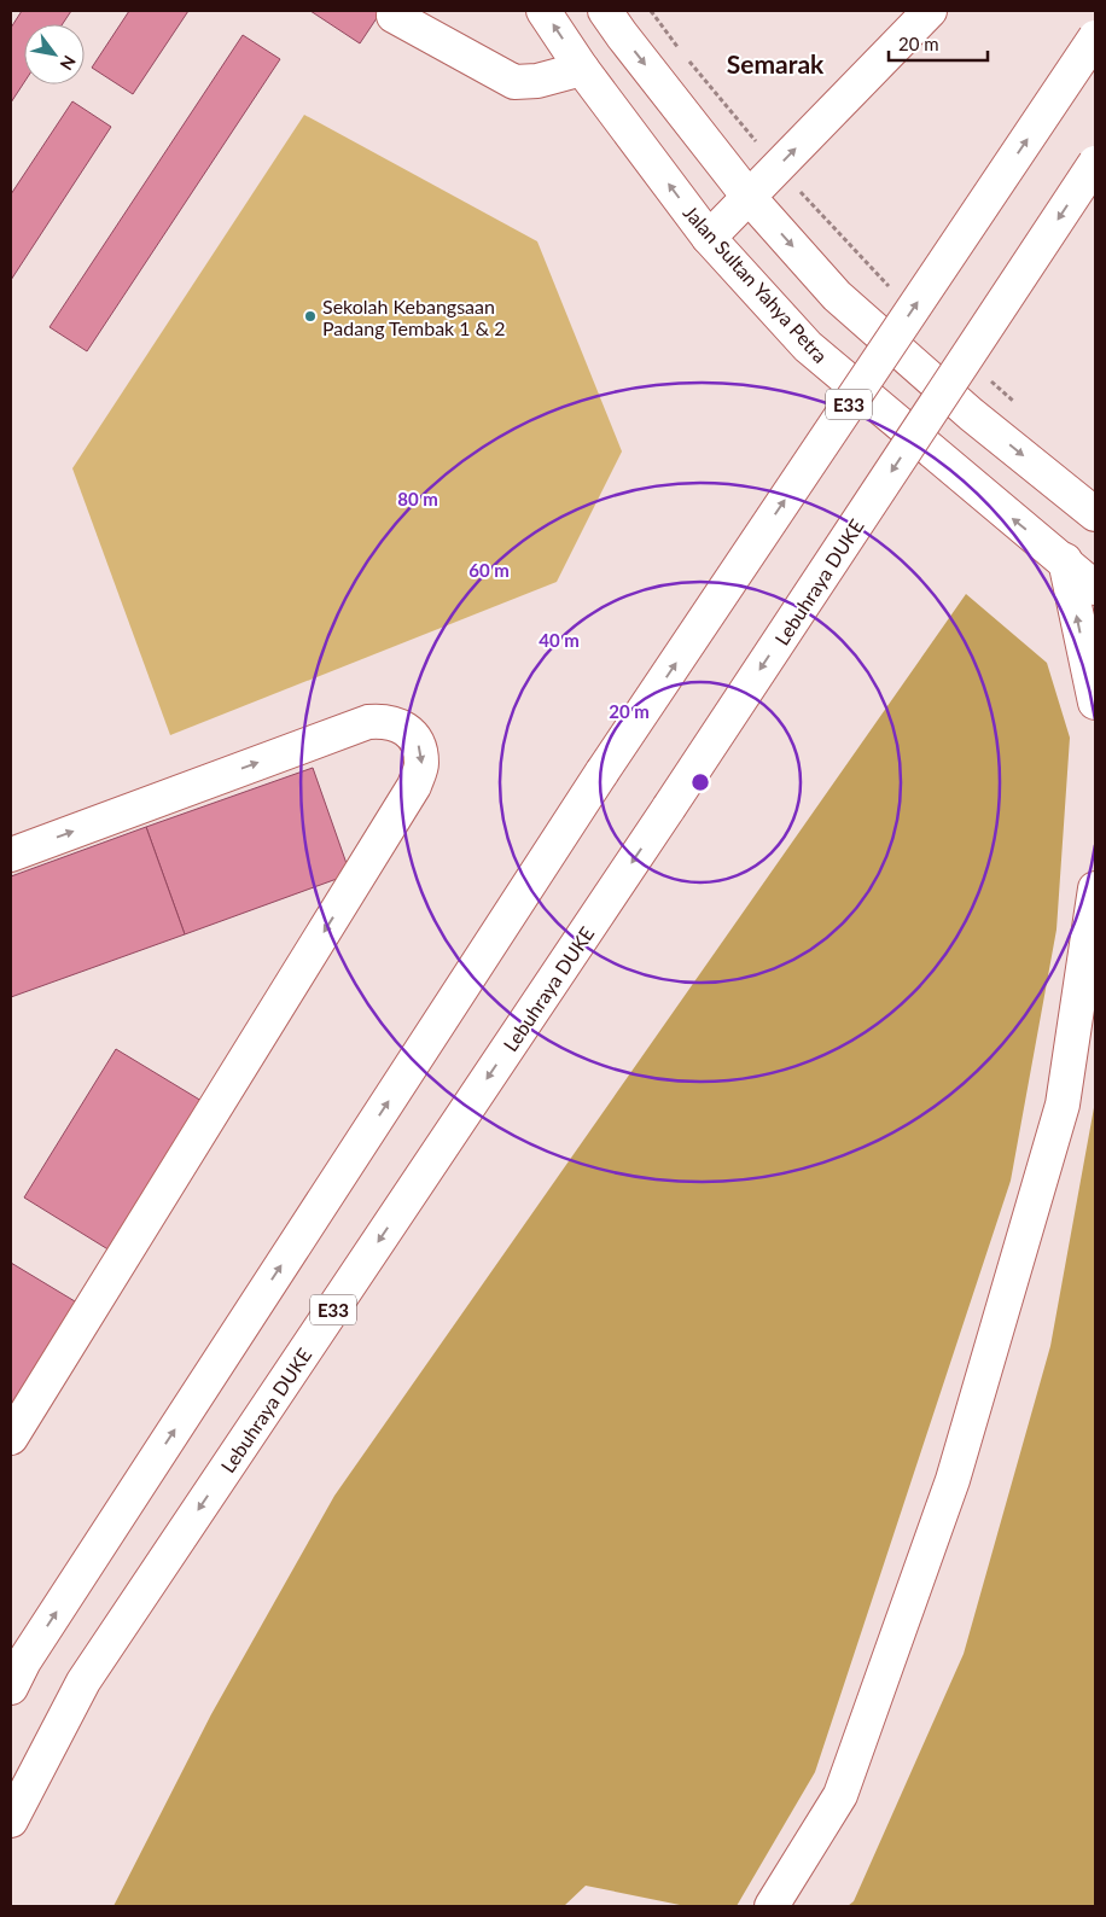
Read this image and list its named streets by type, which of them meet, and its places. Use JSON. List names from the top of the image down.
{
  "streets": {
    "main road": ["Jalan Sultan Yahya Petra", "E33", "Lebuhraya DUKE"]
  },
  "districts": ["Semarak"],
  "places": ["Sekolah Kebangsaan Padang Tembak 1 & 2"],
  "scale_bar": "20 m",
  "north": "bottom right",
  "rings": [
    "80 m",
    "60 m",
    "40 m",
    "20 m"
  ]
}
